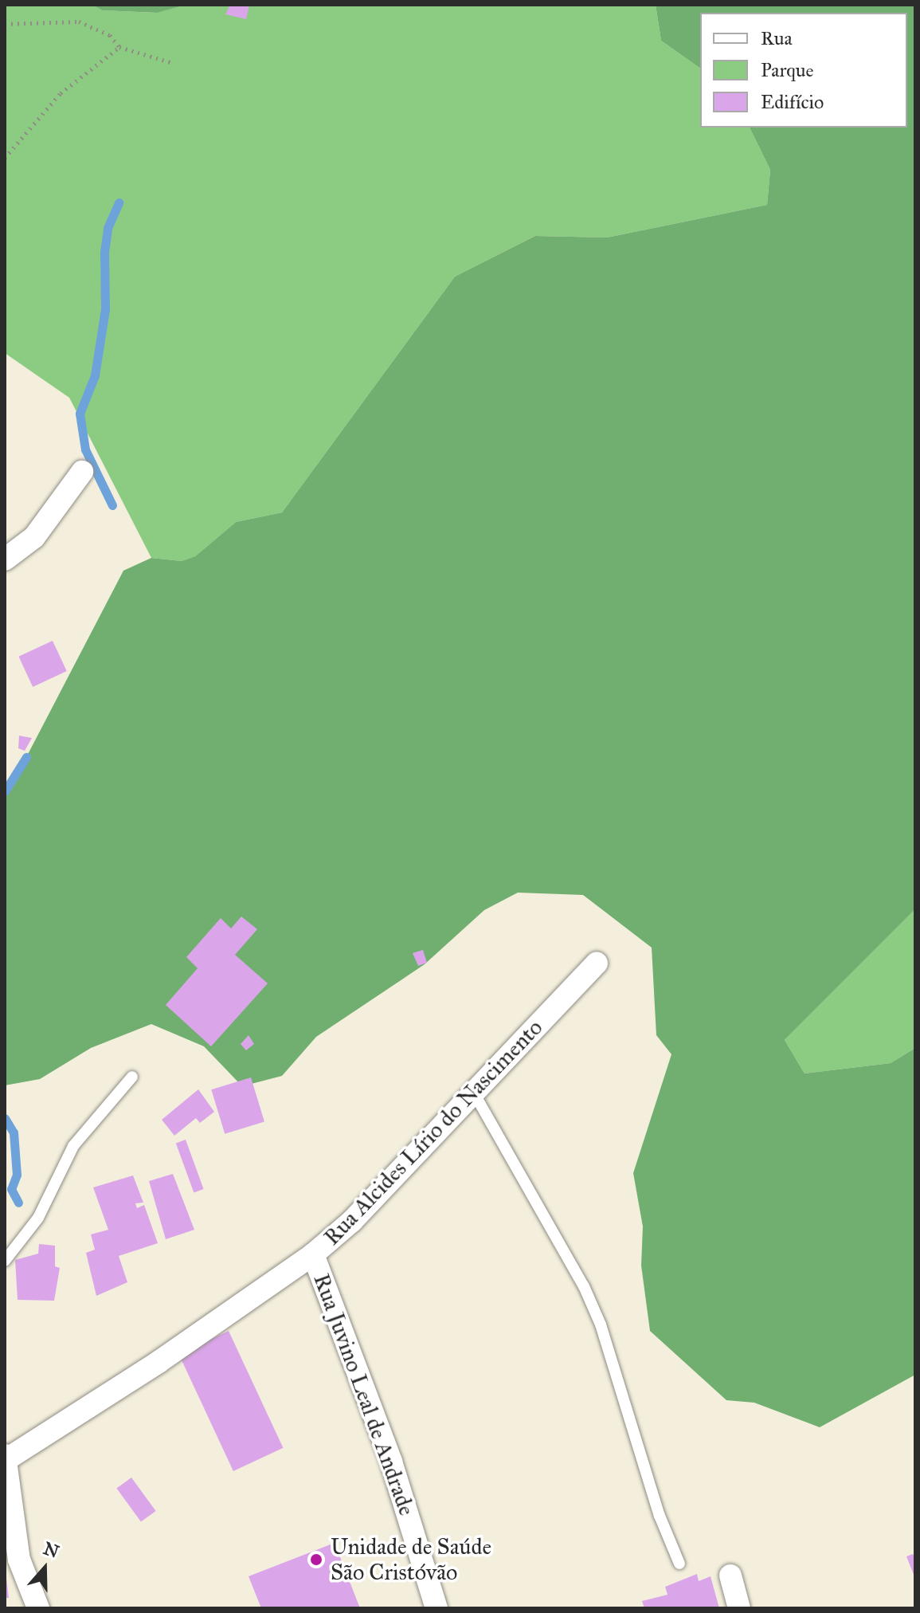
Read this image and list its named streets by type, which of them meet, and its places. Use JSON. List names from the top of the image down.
{
  "streets": {
    "street": ["Rua Alcides Lírio do Nascimento", "Rua Juvino Leal de Andrade"]
  },
  "crossings": [
    ["Rua Alcides Lírio do Nascimento", "Rua Juvino Leal de Andrade"]
  ],
  "places": ["Unidade de Saúde São Cristóvão"],
  "legend": ["Rua", "Parque", "Edifício"],
  "north": "top"
}
